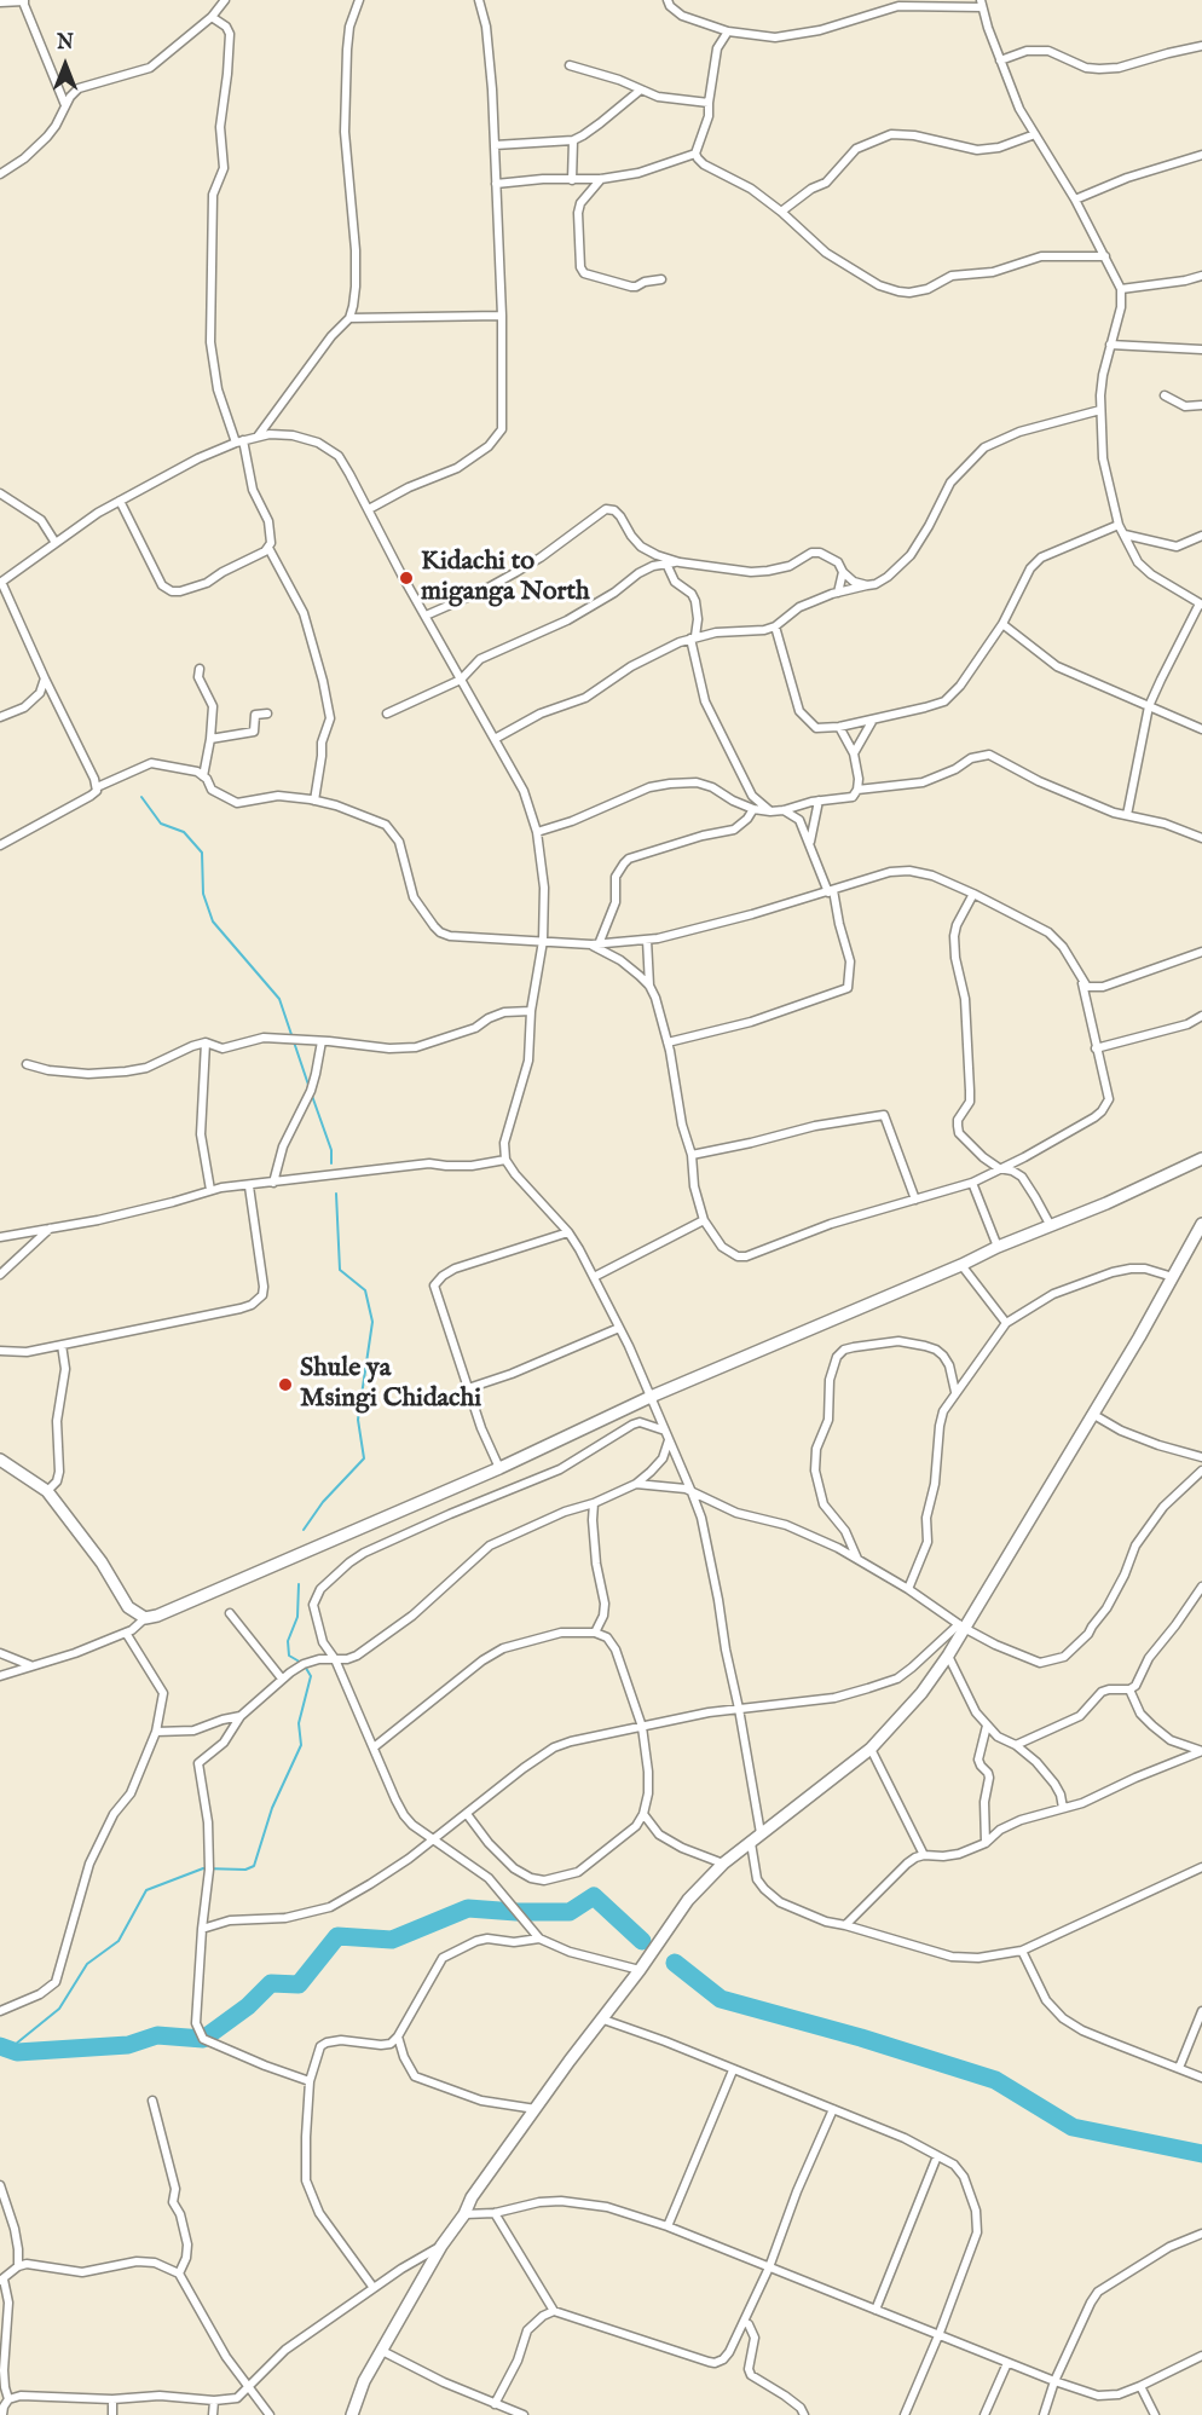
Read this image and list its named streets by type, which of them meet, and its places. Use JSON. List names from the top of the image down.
{
  "places": ["Kidachi to miganga North", "Shule ya Msingi Chidachi"],
  "north": "top"
}
